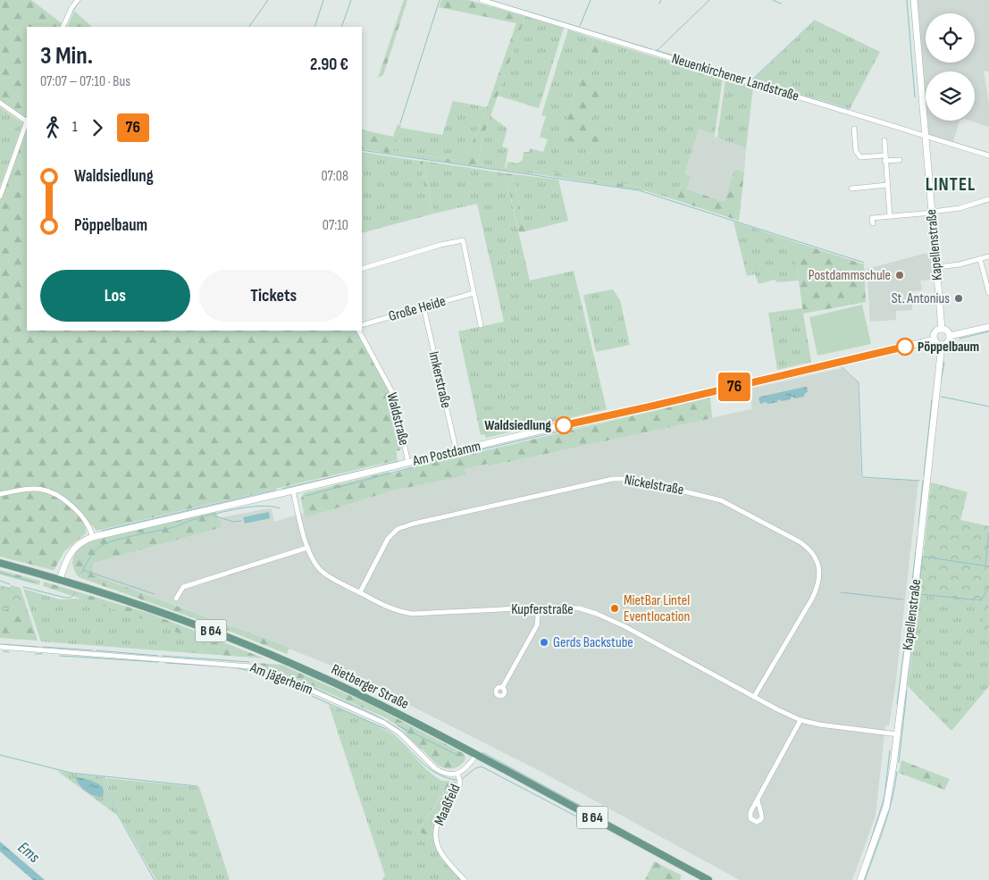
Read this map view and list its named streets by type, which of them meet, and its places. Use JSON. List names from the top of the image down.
{
  "streets": {
    "main road": ["B 64", "Rietberger Straße"],
    "street": [
      "Neuenkirchener Landstraße",
      "Kapellenstraße",
      "Große Heide",
      "Imkerstraße",
      "Waldstraße",
      "Am Postdamm",
      "Nickelstraße",
      "Kupferstraße",
      "Am Jägerheim",
      "Maaßfeld"
    ]
  },
  "crossings": [
    ["Neuenkirchener Landstraße", "Kapellenstraße"],
    ["Kapellenstraße", "Am Postdamm"],
    ["Kapellenstraße", "Kupferstraße"],
    ["Große Heide", "Imkerstraße"],
    ["Imkerstraße", "Am Postdamm"],
    ["Waldstraße", "Am Postdamm"],
    ["Am Postdamm", "Kupferstraße"],
    ["Am Postdamm", "Rietberger Straße"],
    ["Nickelstraße", "Kupferstraße"],
    ["Am Jägerheim", "Maaßfeld"]
  ],
  "districts": ["LINTEL"],
  "water": ["Ems"],
  "places": [
    "Postdammschule",
    "St. Antonius",
    "Pöppelbaum",
    "Waldsiedlung",
    "MietBar Lintel Eventlocation",
    "Gerds Backstube"
  ],
  "lines": ["bus line 76"],
  "page": {
    "on_map": "76",
    "heading": ["3 Min.", "07:07 – 07:10 · Bus", "2.90 €"],
    "legs": ["1", "76"],
    "list": [
      {
        "name": "Waldsiedlung",
        "value": "07:08"
      },
      {
        "name": "Pöppelbaum",
        "value": "07:10"
      }
    ],
    "buttons": ["Los", "Tickets"]
  }
}
